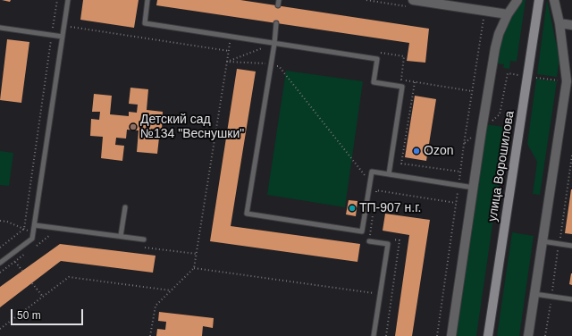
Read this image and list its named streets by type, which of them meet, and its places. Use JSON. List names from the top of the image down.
{
  "streets": {
    "main road": ["улица Ворошилова"]
  },
  "places": ["Детский сад №134 \"Веснушки\"", "Ozon", "ТП-907 н.г."],
  "scale_bar": "50 m"
}
